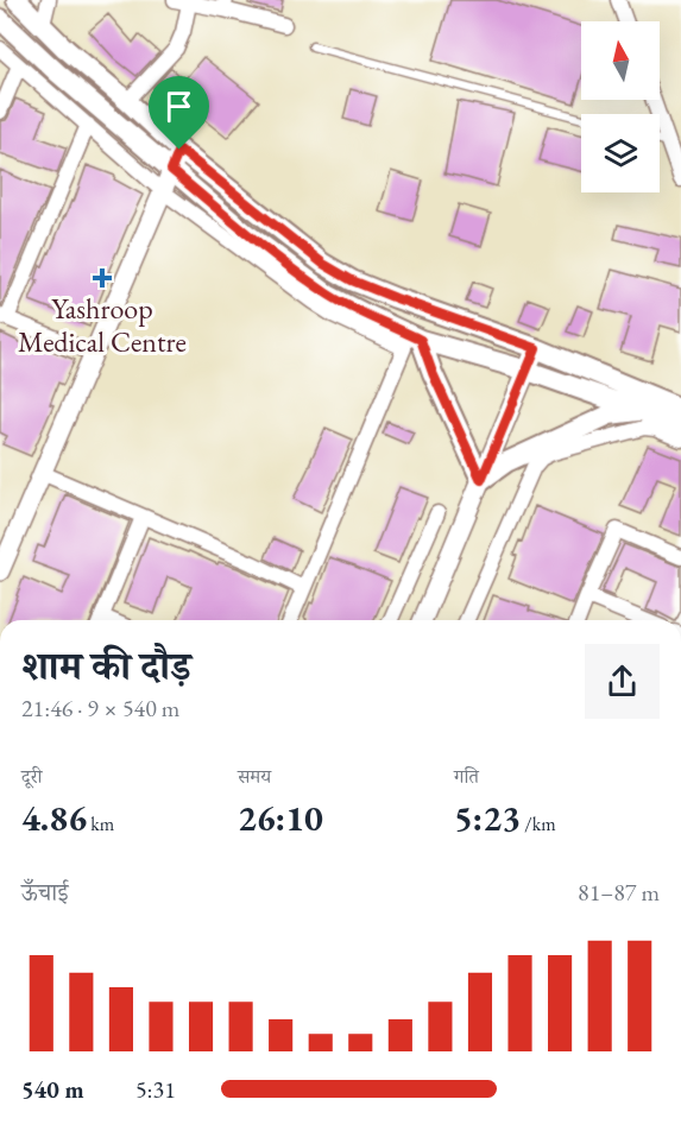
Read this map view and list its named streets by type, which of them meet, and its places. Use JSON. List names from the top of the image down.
{
  "places": {
    "health": ["Yashroop Medical Centre"]
  },
  "north": "top",
  "page": {
    "heading": ["शाम की दौड़", "21:46 · 9 × 540 m"],
    "stats": [
      ["दूरी", "4.86 km"],
      ["समय", "26:10"],
      ["गति", "5:23 /km"]
    ],
    "chart": ["ऊँचाई", "81–87 m"],
    "list": [
      {
        "name": "540 m",
        "note": "5:31"
      }
    ]
  }
}
